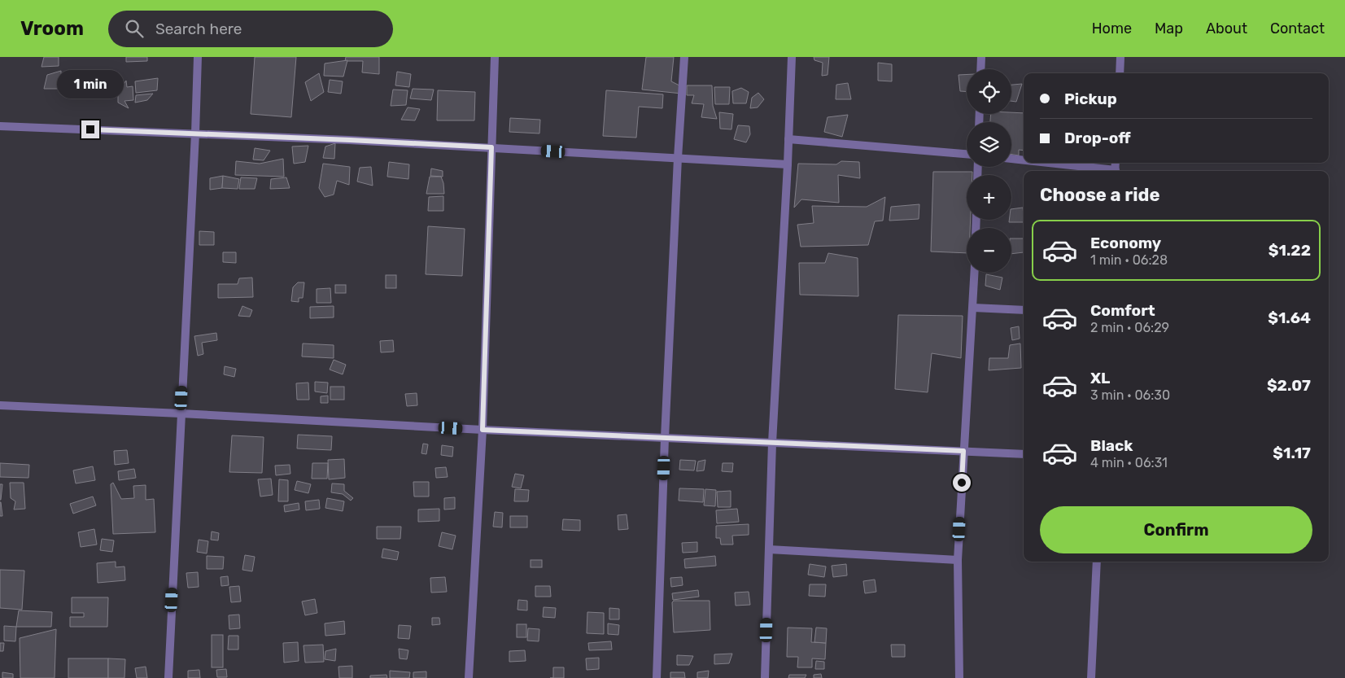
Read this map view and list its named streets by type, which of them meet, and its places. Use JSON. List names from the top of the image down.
{
  "page": {
    "header": "Vroom",
    "search": "Search here",
    "nav": [
      "Home",
      "Map",
      "About",
      "Contact"
    ],
    "map_buttons": ["+", "−"],
    "bubble": "1 min",
    "banner": ["Pickup", "Drop-off"],
    "heading": "Choose a ride",
    "list": [
      {
        "name": "Economy",
        "note": "1 min · 06:28",
        "value": "$1.22"
      },
      {
        "name": "Comfort",
        "note": "2 min · 06:29",
        "value": "$1.64"
      },
      {
        "name": "XL",
        "note": "3 min · 06:30",
        "value": "$2.07"
      },
      {
        "name": "Black",
        "note": "4 min · 06:31",
        "value": "$1.17"
      }
    ],
    "buttons": "Confirm"
  }
}
